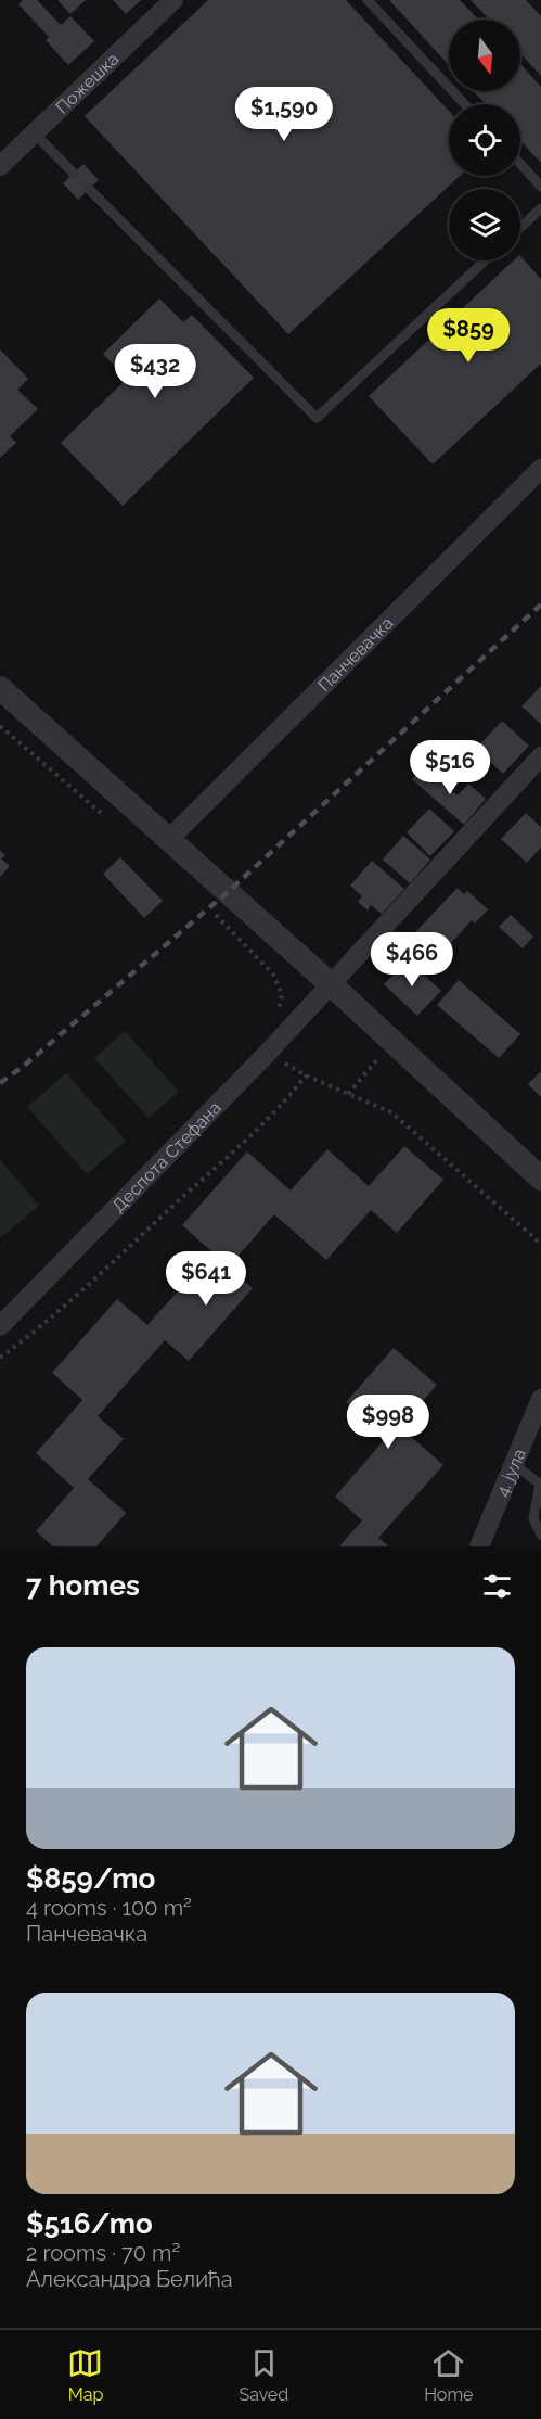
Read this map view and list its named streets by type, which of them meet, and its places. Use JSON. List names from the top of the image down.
{
  "streets": {
    "street": [
      "Пожешка",
      "Панчевачка",
      "Деспота Стефана",
      "4. јула"
    ]
  },
  "north": "bottom",
  "page": {
    "price": [
      "$1,590",
      "$859",
      "$432",
      "$516",
      "$466",
      "$641",
      "$998"
    ],
    "heading": "7 homes",
    "list": [
      {
        "name": "$859/mo",
        "note": "4 rooms · 100 m² · Панчевачка"
      },
      {
        "name": "$516/mo",
        "note": "2 rooms · 70 m² · Александра Белића"
      }
    ],
    "tabs": ["Map", "Saved", "Home"]
  }
}
